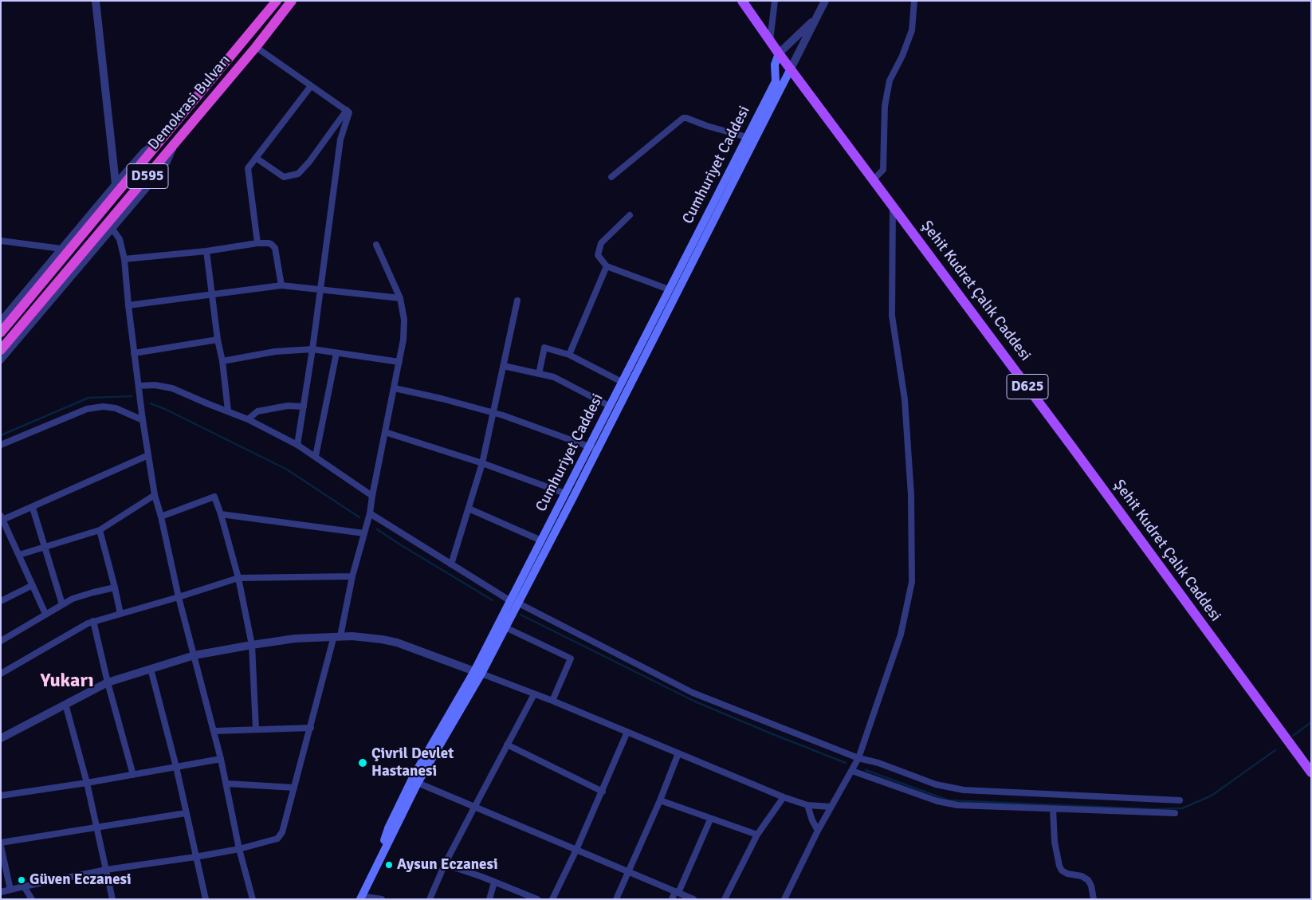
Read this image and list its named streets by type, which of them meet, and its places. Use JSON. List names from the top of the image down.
{
  "streets": {
    "highway": ["Demokrasi Bulvarı", "D595"],
    "main road": ["Cumhuriyet Caddesi", "Şehit Kudret Çalık Caddesi", "D625"]
  },
  "crossings": [
    ["Cumhuriyet Caddesi", "Şehit Kudret Çalık Caddesi"]
  ],
  "districts": ["Yukarı"],
  "places": ["Çivril Devlet Hastanesi", "Aysun Eczanesi", "Güven Eczanesi"]
}
